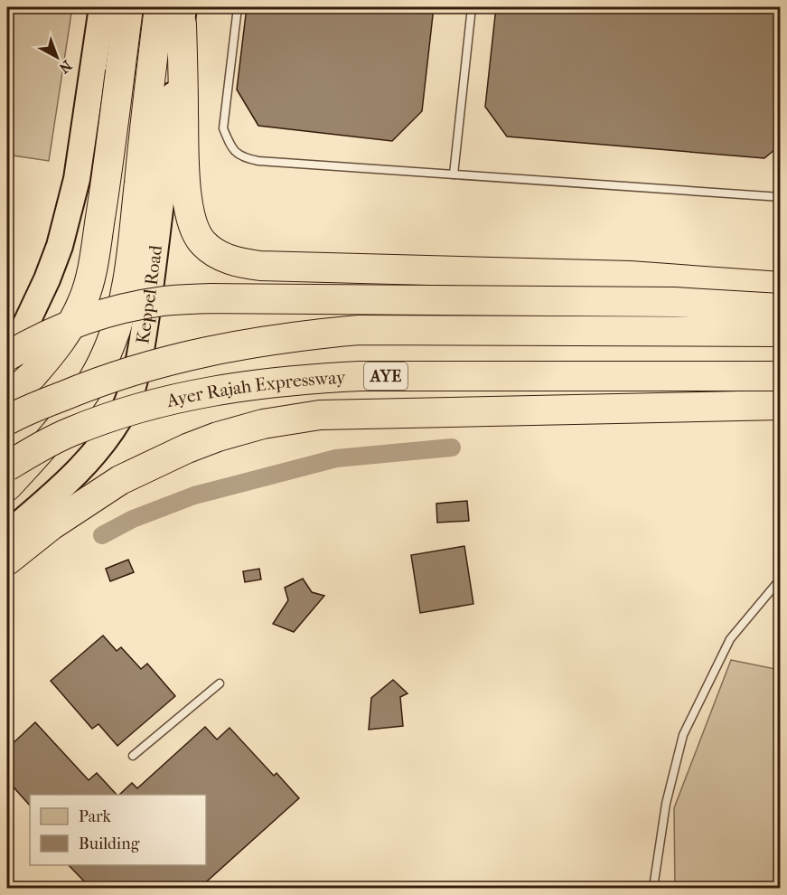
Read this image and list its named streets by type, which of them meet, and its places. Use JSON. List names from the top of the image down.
{
  "streets": {
    "highway": ["Keppel Road", "AYE", "Ayer Rajah Expressway"]
  },
  "legend": ["Park", "Building"],
  "north": "bottom right"
}
